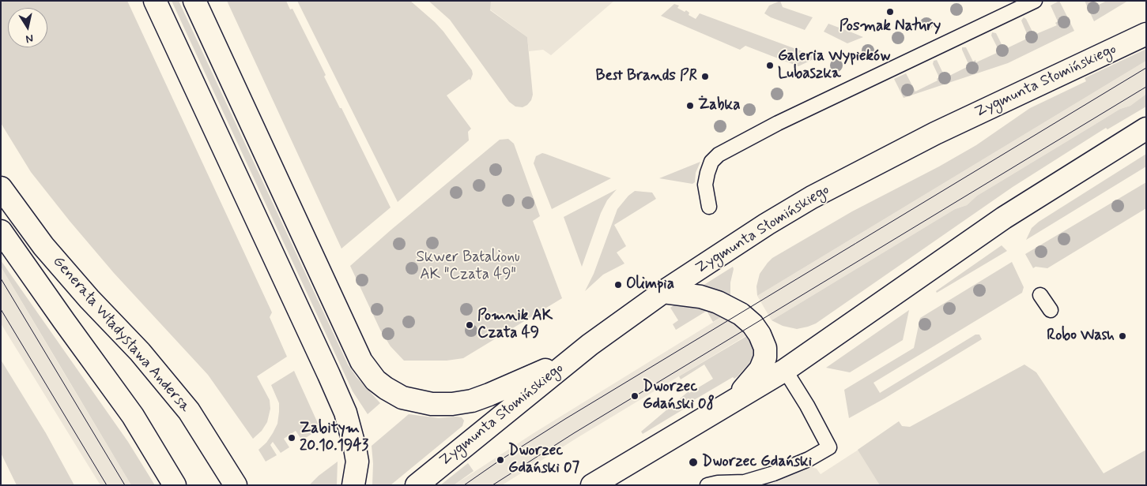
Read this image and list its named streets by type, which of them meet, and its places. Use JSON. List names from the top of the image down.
{
  "streets": {
    "main road": ["Zygmunta Słomińskiego", "Generała Władysława Andersa"]
  },
  "parks": ["Skwer Batalionu AK \"Czata 49\""],
  "places": [
    "Posmak Natury",
    "Galeria Wypieków Lubaszka",
    "Best Brands PR",
    "Żabka",
    "Olimpia",
    "Pomnik AK Czata 49",
    "Robo Wash",
    "Dworzec Gdański 08",
    "Zabitym 20.10.1943",
    "Dworzec Gdański 07",
    "Dworzec Gdański"
  ],
  "north": "bottom"
}
